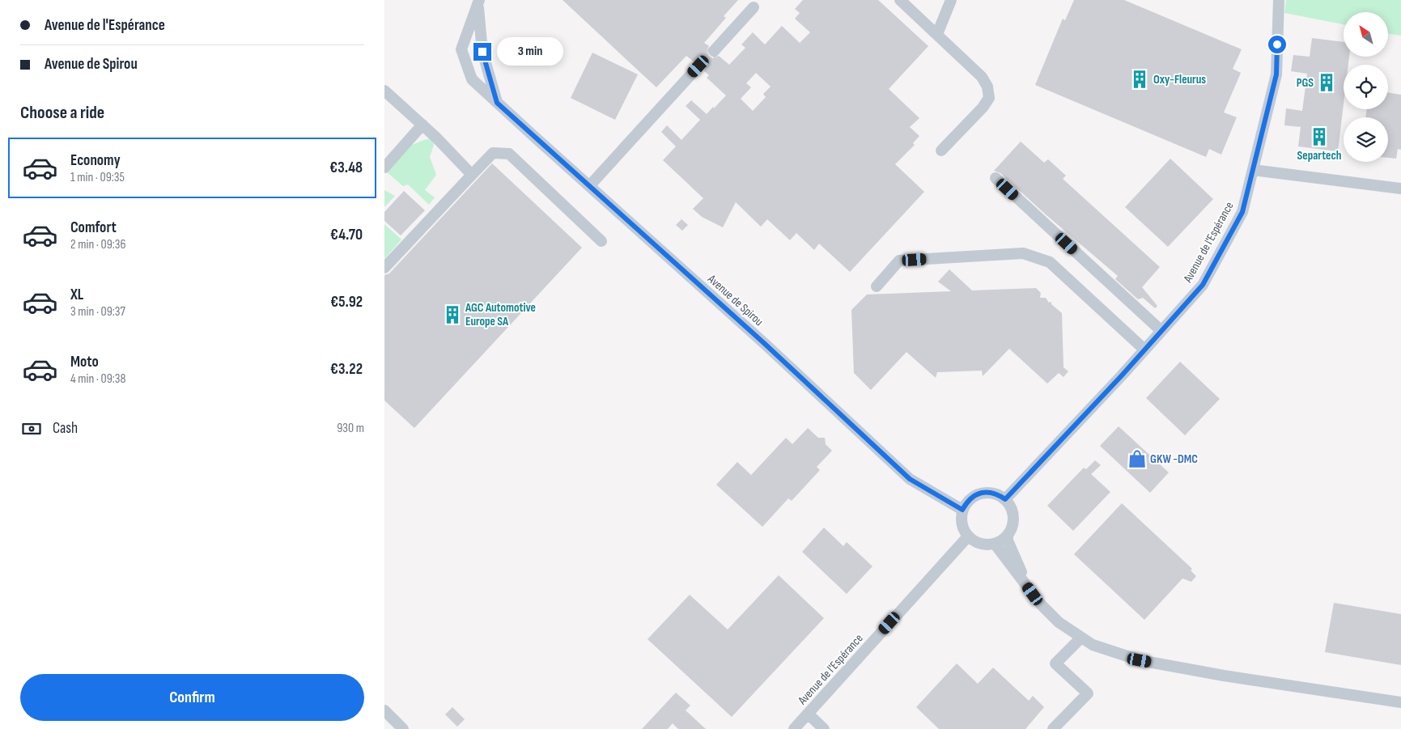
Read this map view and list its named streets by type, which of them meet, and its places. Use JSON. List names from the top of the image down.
{
  "streets": {
    "street": ["Avenue de l'Espérance", "Avenue de Spirou"]
  },
  "crossings": [
    ["Avenue de l'Espérance", "Avenue de Spirou"]
  ],
  "places": {
    "building": [
      "Oxy-Fleurus",
      "PGS",
      "Separtech",
      "AGC Automotive Europe SA"
    ],
    "shop": ["GKW -DMC"]
  },
  "north": "top left",
  "page": {
    "banner": ["Avenue de l'Espérance", "Avenue de Spirou"],
    "bubble": "3 min",
    "heading": "Choose a ride",
    "list": [
      {
        "name": "Economy",
        "note": "1 min · 09:35",
        "value": "€3.48"
      },
      {
        "name": "Comfort",
        "note": "2 min · 09:36",
        "value": "€4.70"
      },
      {
        "name": "XL",
        "note": "3 min · 09:37",
        "value": "€5.92"
      },
      {
        "name": "Moto",
        "note": "4 min · 09:38",
        "value": "€3.22"
      }
    ],
    "pay": ["Cash", "930 m"],
    "buttons": "Confirm"
  }
}
